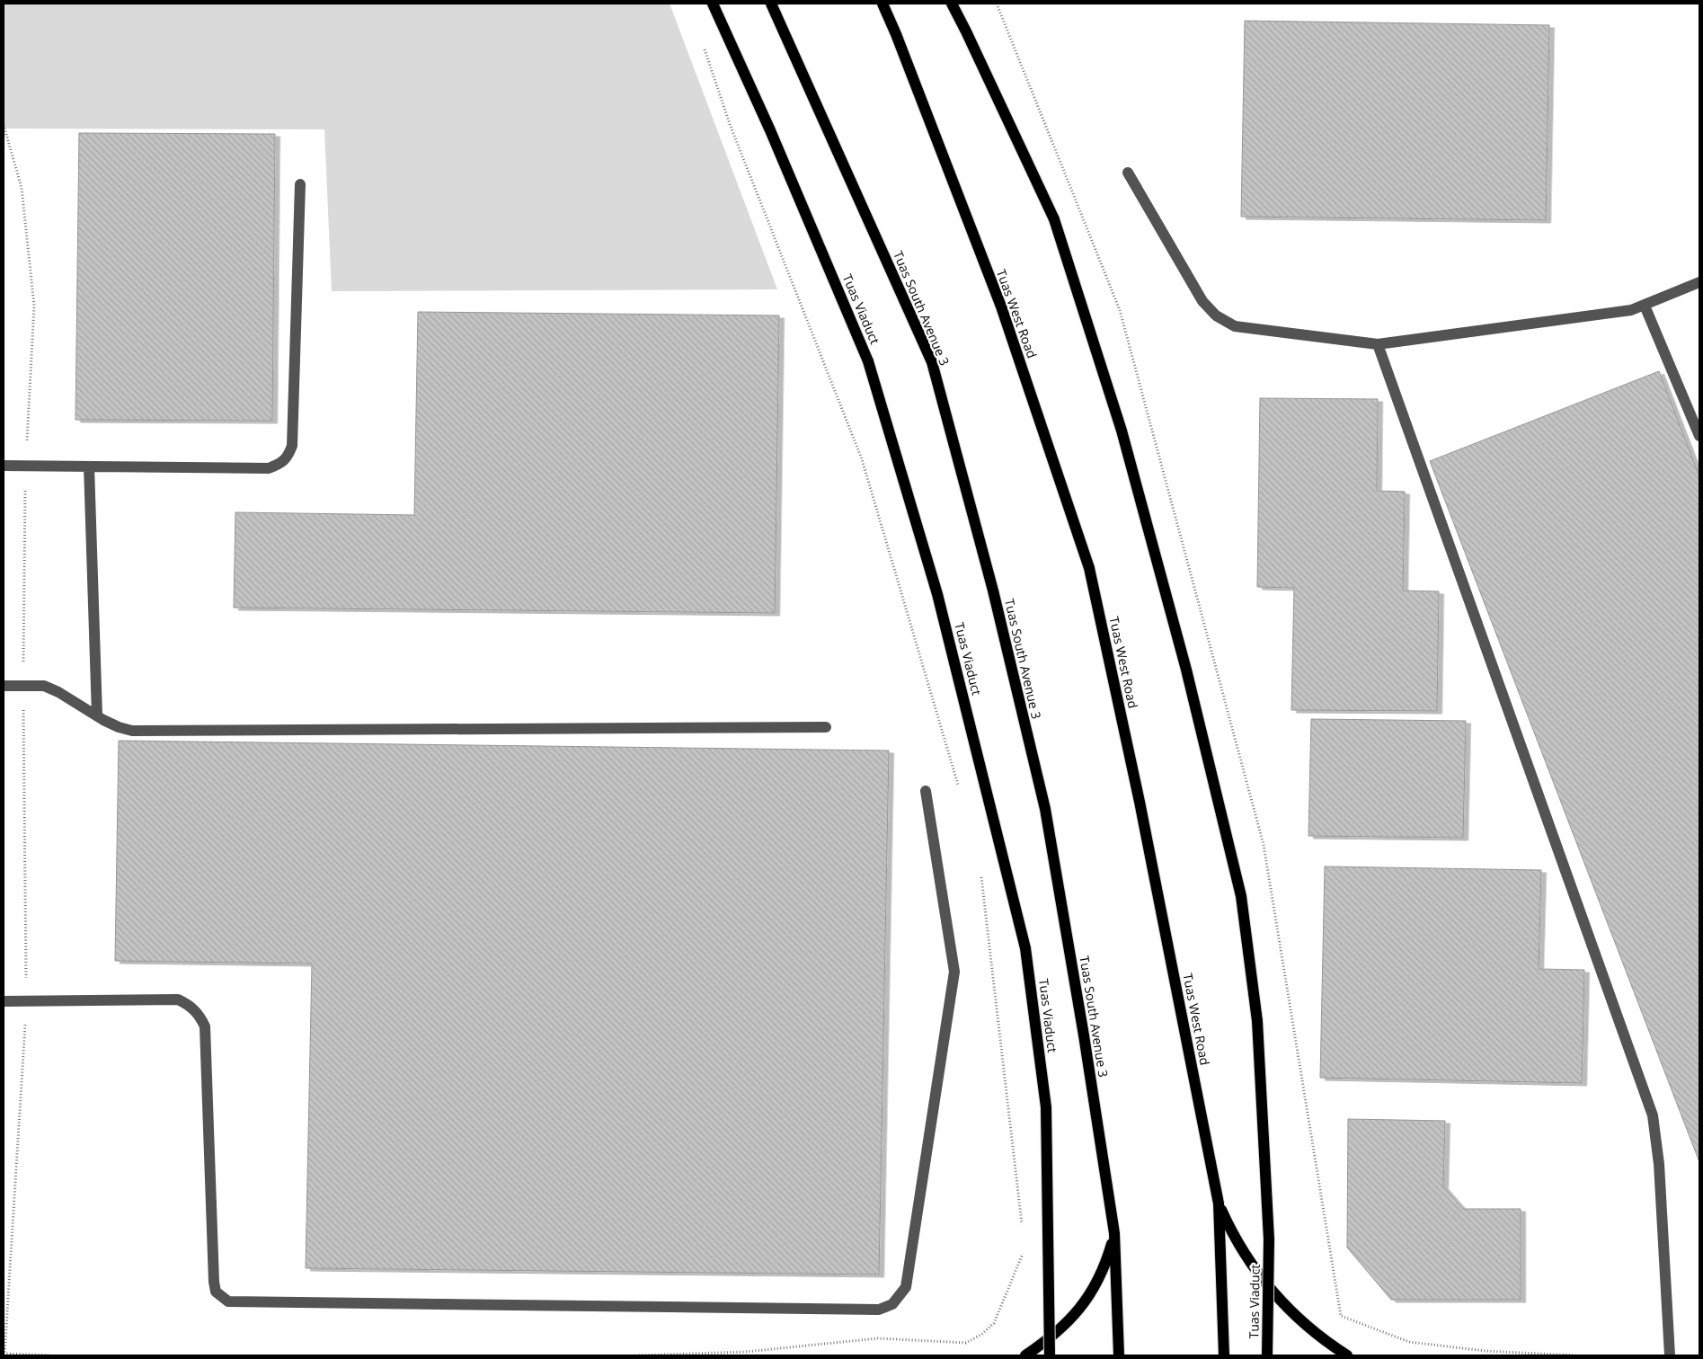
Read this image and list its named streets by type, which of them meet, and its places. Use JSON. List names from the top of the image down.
{
  "streets": {
    "main road": ["Tuas South Avenue 3", "Tuas Viaduct", "Tuas West Road"]
  }
}
